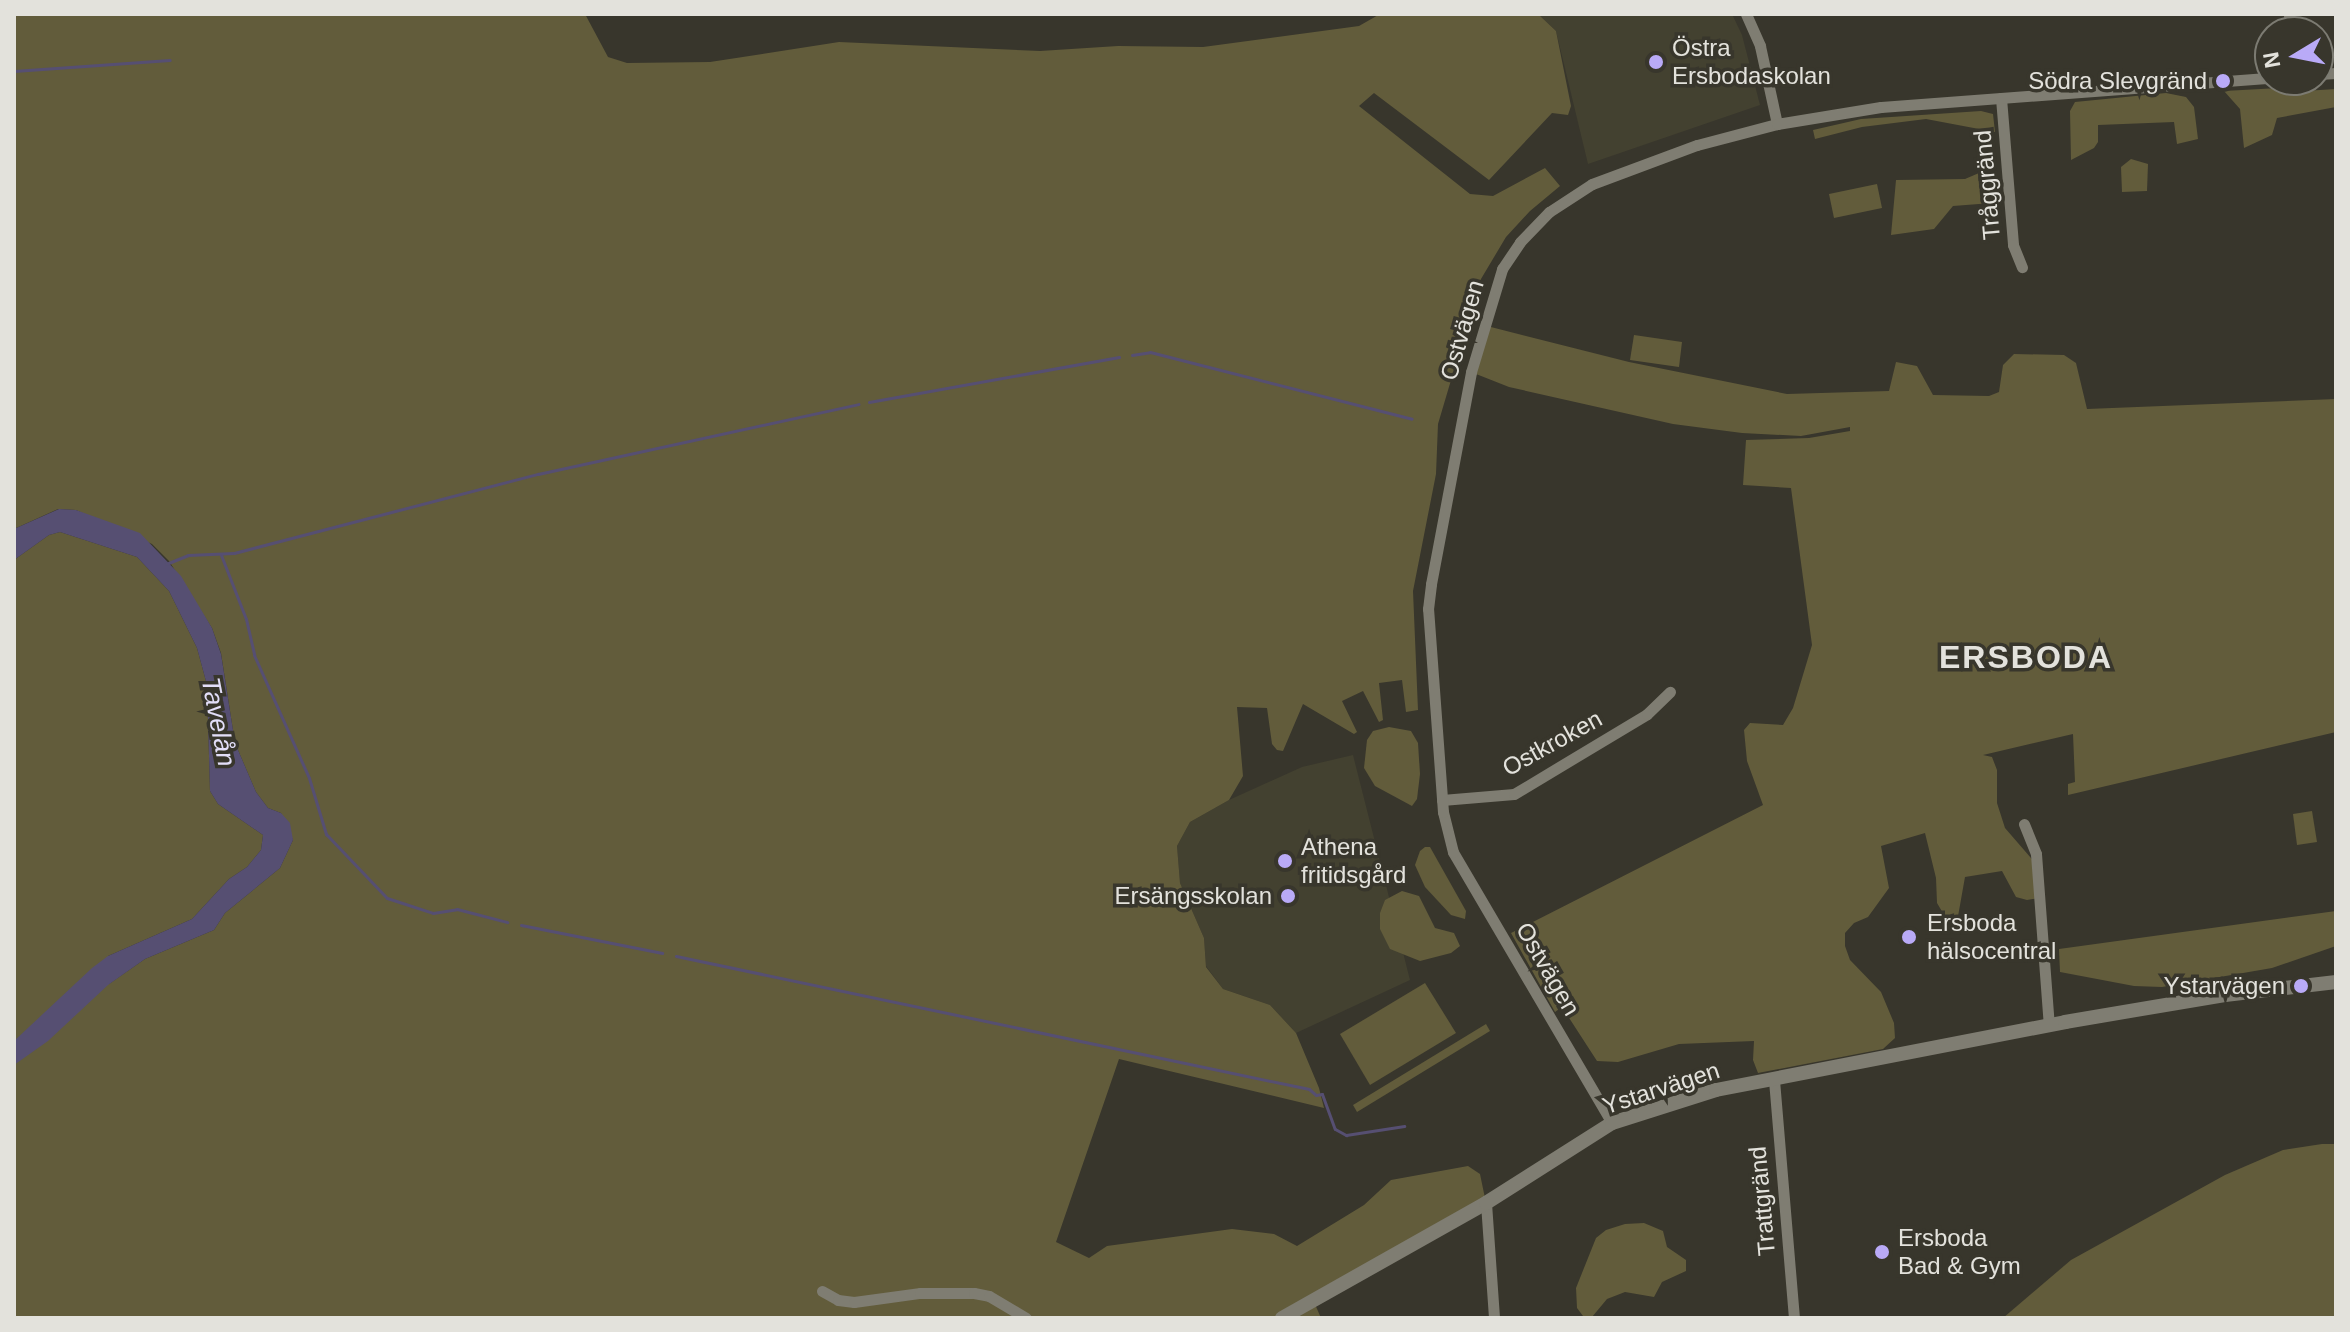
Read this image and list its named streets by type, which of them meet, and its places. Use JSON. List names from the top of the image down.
{
  "streets": {
    "street": [
      "Tråggränd",
      "Ostvägen",
      "Ostkroken",
      "Ystarvägen",
      "Trattgränd"
    ]
  },
  "crossings": [
    ["Tråggränd", "Ostvägen"],
    ["Ostvägen", "Ostkroken"],
    ["Ostvägen", "Ystarvägen"],
    ["Ystarvägen", "Trattgränd"]
  ],
  "districts": ["ERSBODA"],
  "water": ["Tavelån"],
  "places": [
    "Östra Ersbodaskolan",
    "Södra Slevgränd",
    "Athena fritidsgård",
    "Ersängsskolan",
    "Ersboda hälsocentral",
    "Ystarvägen",
    "Ersboda Bad & Gym"
  ],
  "north": "left"
}
